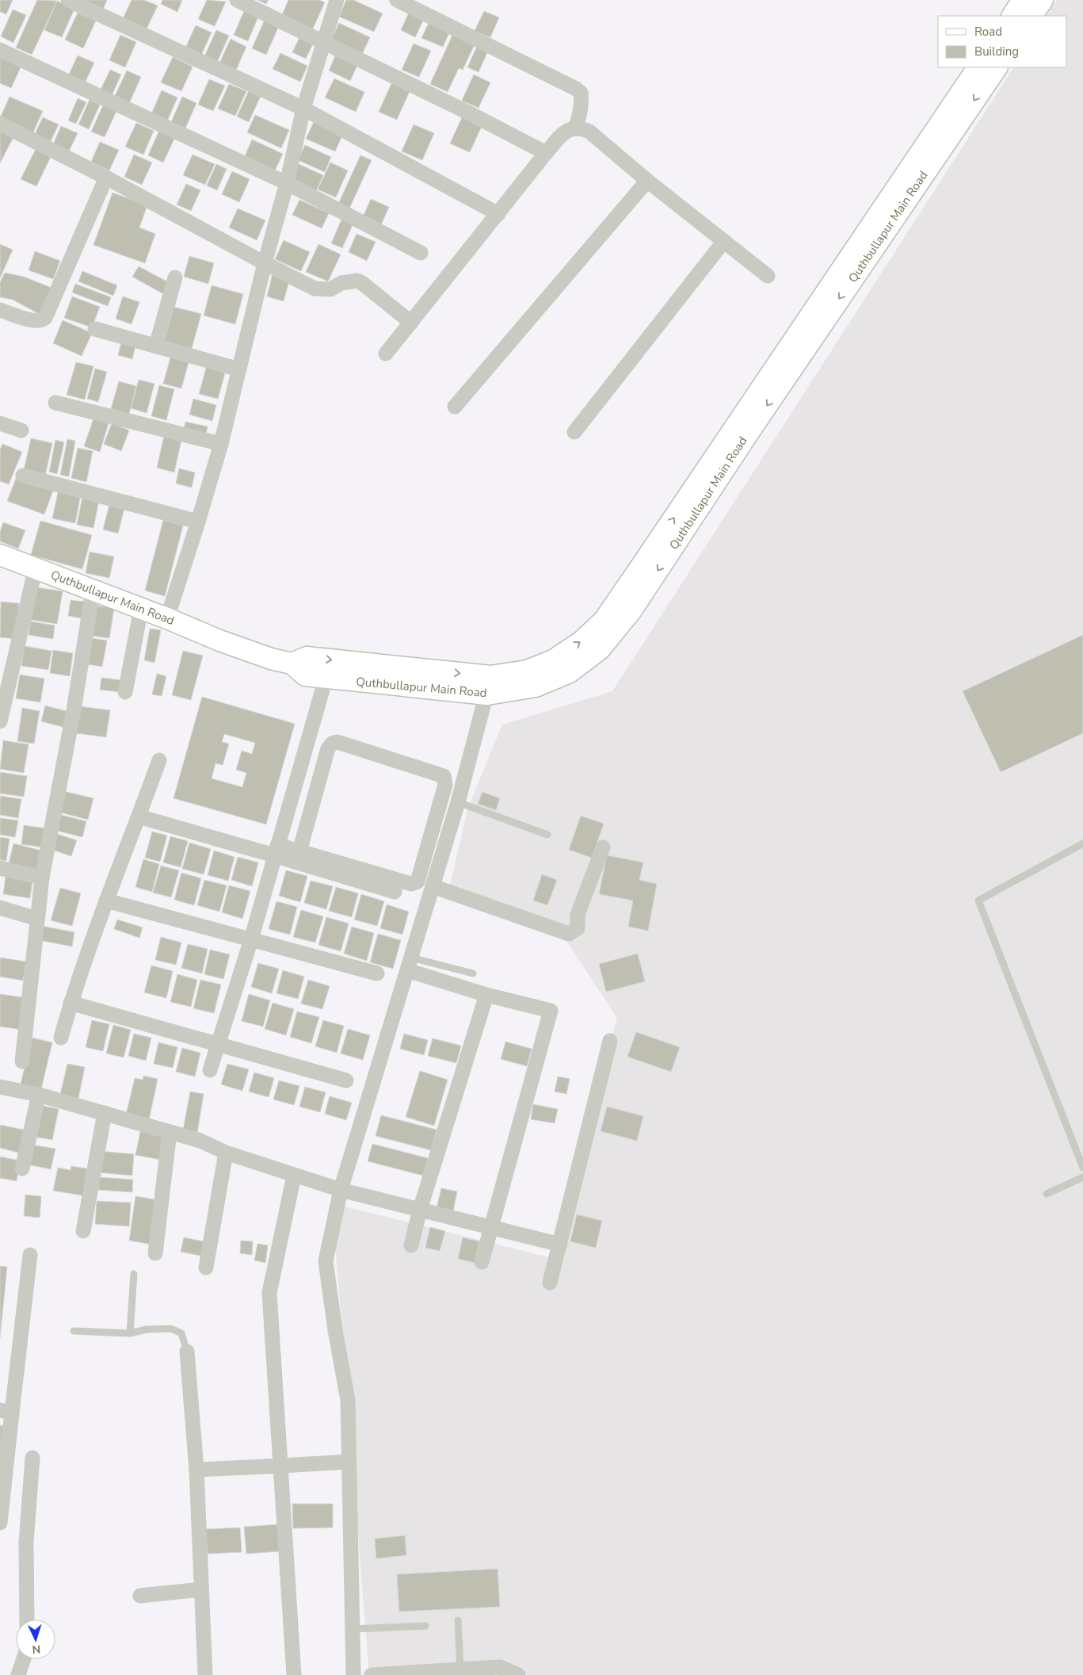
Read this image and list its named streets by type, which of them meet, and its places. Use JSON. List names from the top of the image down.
{
  "streets": {
    "main road": ["Quthbullapur Main Road"]
  },
  "legend": ["Road", "Building"],
  "north": "bottom"
}
